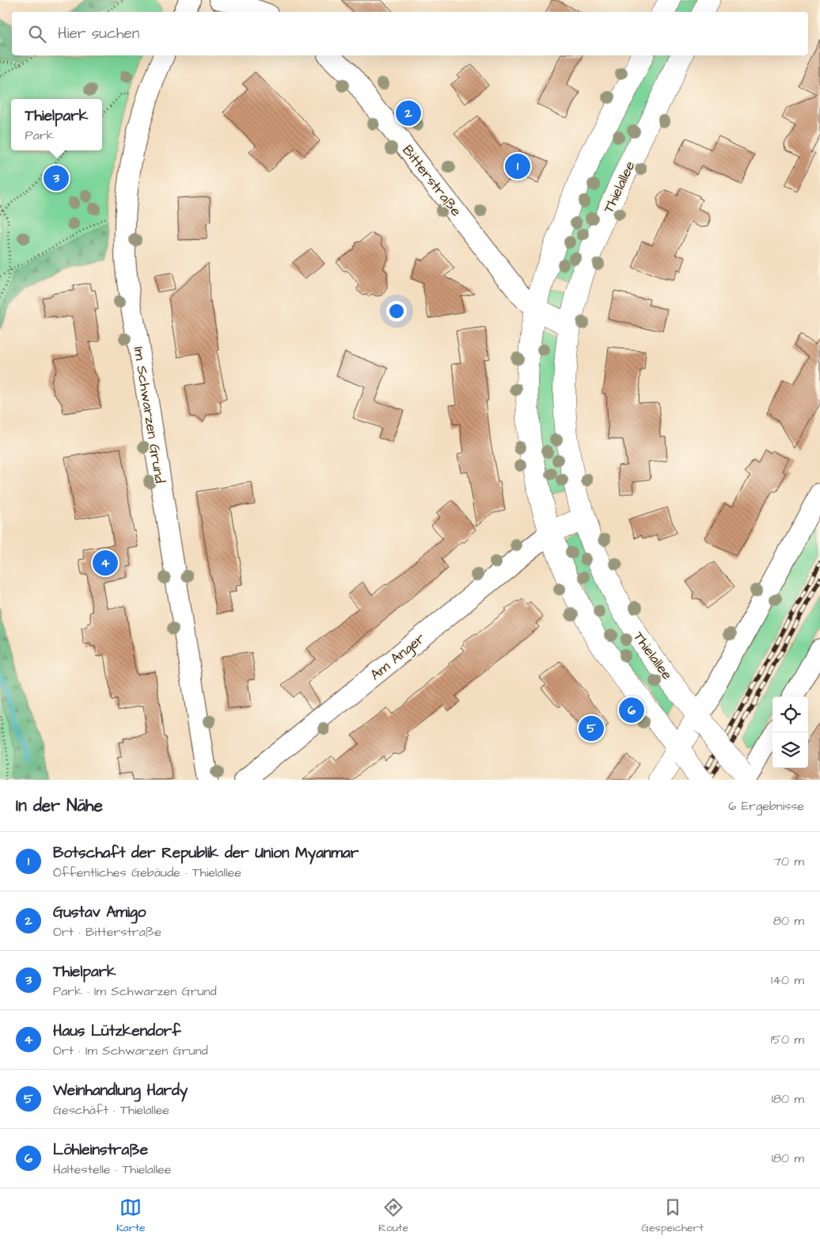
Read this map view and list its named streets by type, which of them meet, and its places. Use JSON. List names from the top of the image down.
{
  "streets": {
    "main road": ["Thielallee"],
    "street": ["Bitterstraße", "Im Schwarzen Grund", "Am Anger"]
  },
  "page": {
    "search": "Hier suchen",
    "pins": [
      "2",
      "1",
      "3",
      "4",
      "6",
      "5"
    ],
    "popup": ["Thielpark", "Park"],
    "heading": ["In der Nähe", "6 Ergebnisse"],
    "list": [
      {
        "mark": "1",
        "name": "Botschaft der Republik der Union Myanmar",
        "note": "Öffentliches Gebäude · Thielallee",
        "value": "70 m"
      },
      {
        "mark": "2",
        "name": "Gustav Amigo",
        "note": "Ort · Bitterstraße",
        "value": "80 m"
      },
      {
        "mark": "3",
        "name": "Thielpark",
        "note": "Park · Im Schwarzen Grund",
        "value": "140 m"
      },
      {
        "mark": "4",
        "name": "Haus Lützkendorf",
        "note": "Ort · Im Schwarzen Grund",
        "value": "150 m"
      },
      {
        "mark": "5",
        "name": "Weinhandlung Hardy",
        "note": "Geschäft · Thielallee",
        "value": "180 m"
      },
      {
        "mark": "6",
        "name": "Löhleinstraße",
        "note": "Haltestelle · Thielallee",
        "value": "180 m"
      }
    ],
    "nav": ["Karte", "Route", "Gespeichert"]
  }
}
